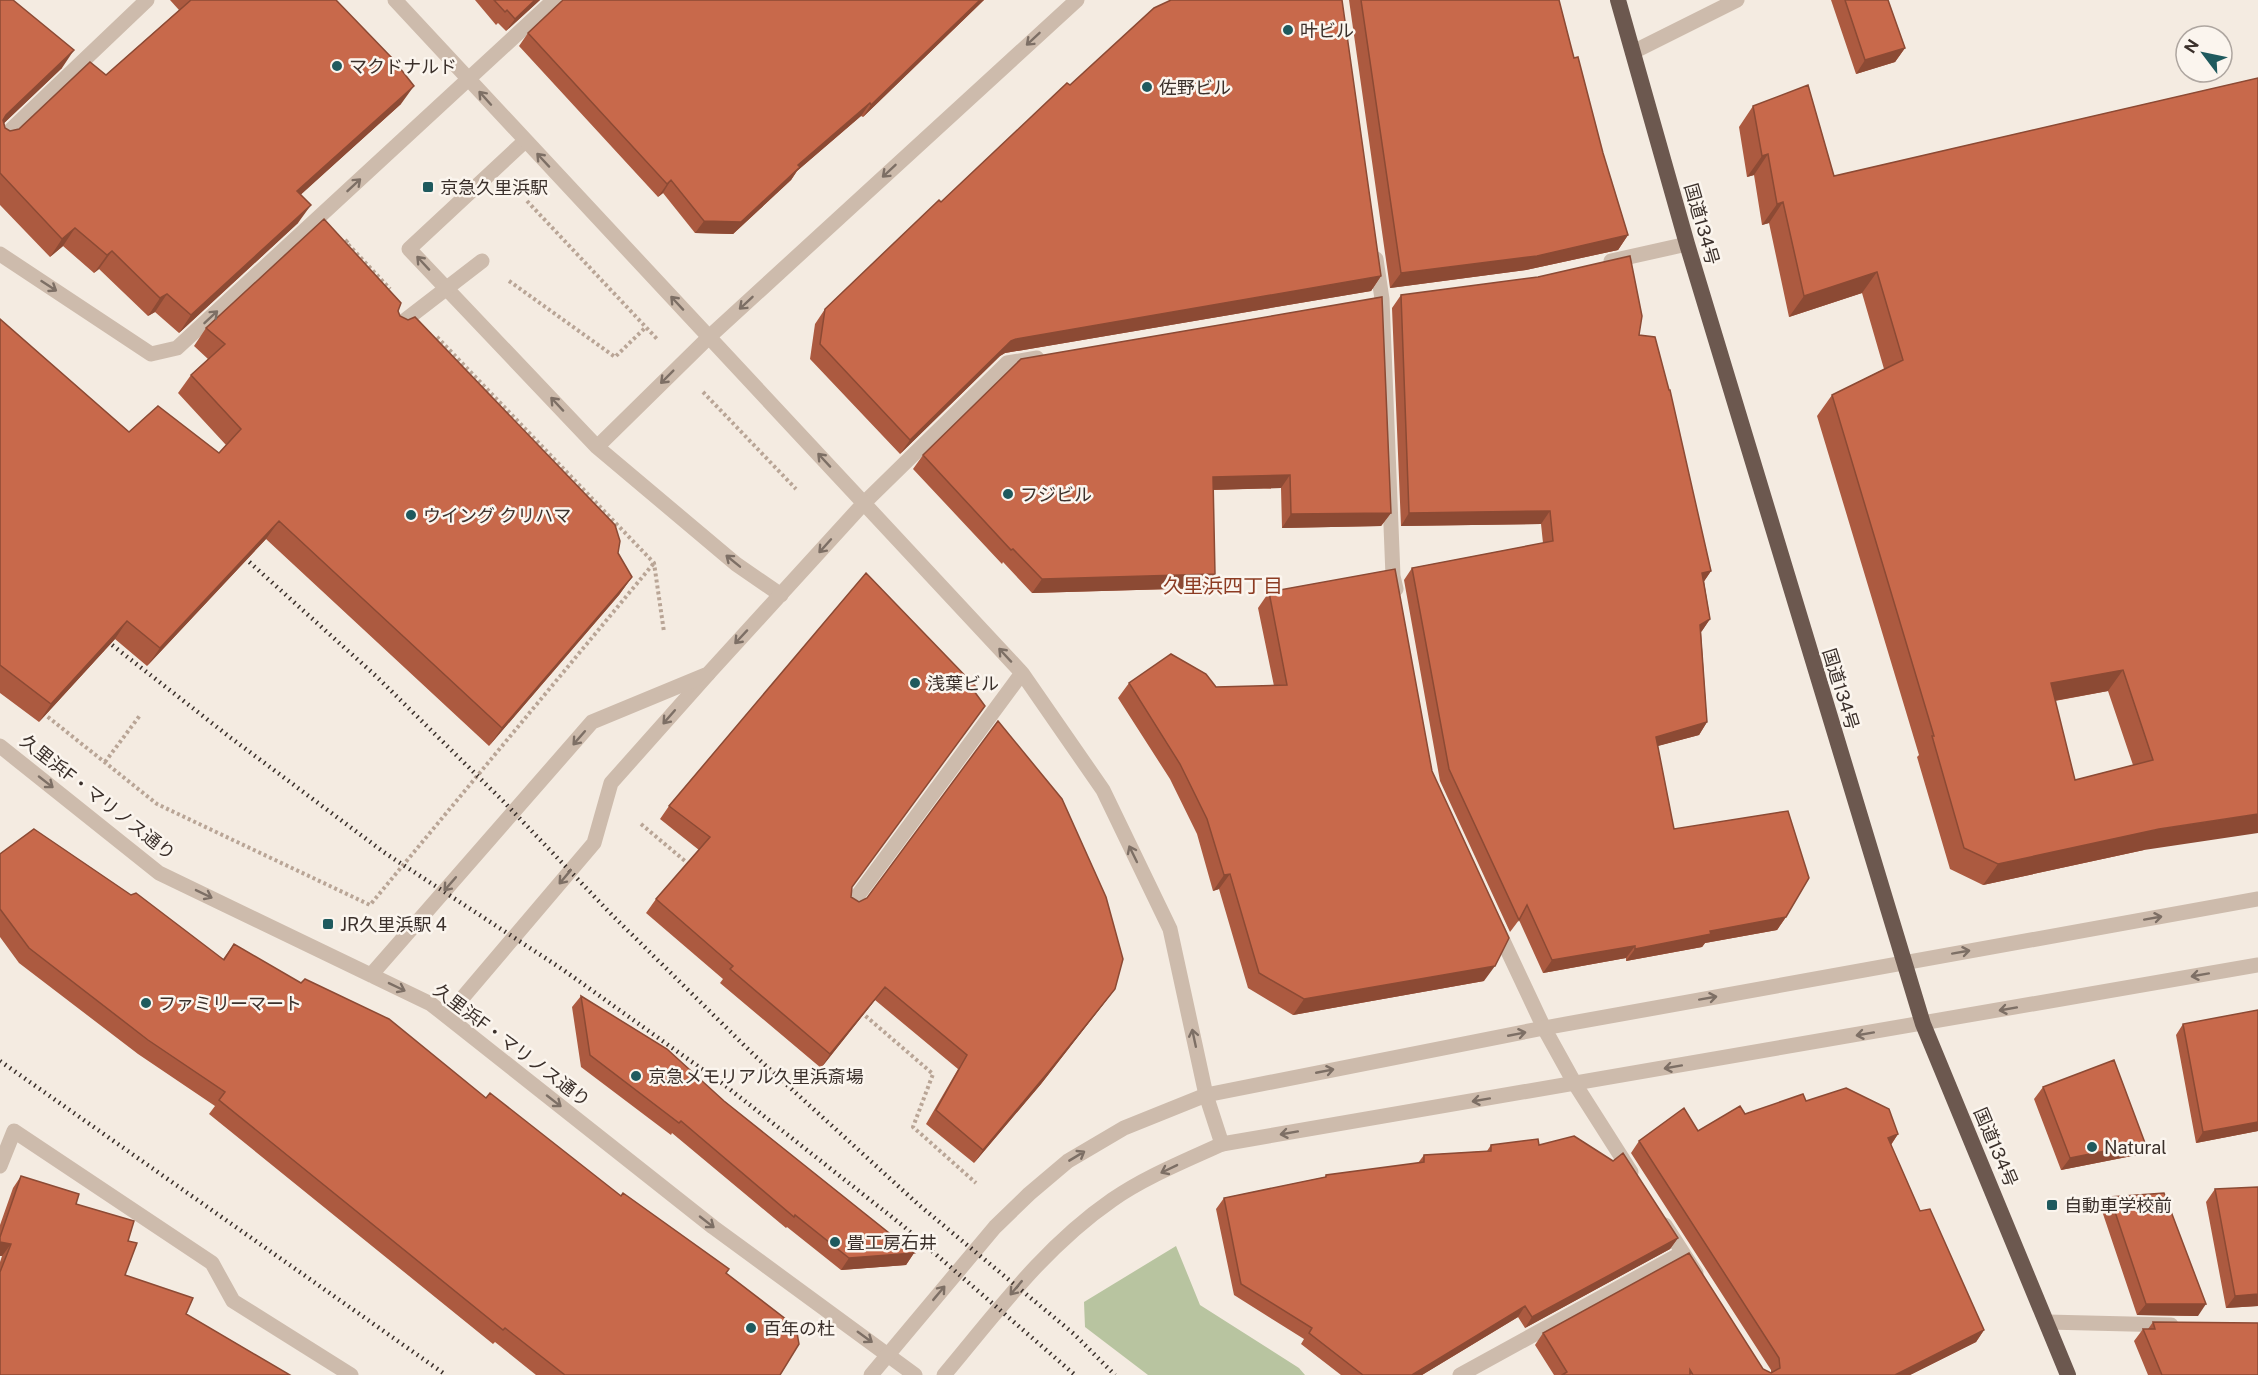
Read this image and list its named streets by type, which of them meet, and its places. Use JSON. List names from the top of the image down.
{
  "streets": {
    "highway": ["国道134号"],
    "street": ["久里浜F・マリノス通り"]
  },
  "one_way": ["久里浜F・マリノス通り"],
  "districts": ["久里浜四丁目"],
  "places": {
    "other": [
      "叶ビル",
      "マクドナルド",
      "佐野ビル",
      "フジビル",
      "ウイング クリハマ",
      "浅葉ビル",
      "ファミリーマート",
      "京急メモリアル久里浜斎場",
      "Natural",
      "畳工房石井",
      "百年の杜"
    ],
    "transit": ["京急久里浜駅", "JR久里浜駅 4", "自動車学校前"]
  },
  "north": "top left"
}
